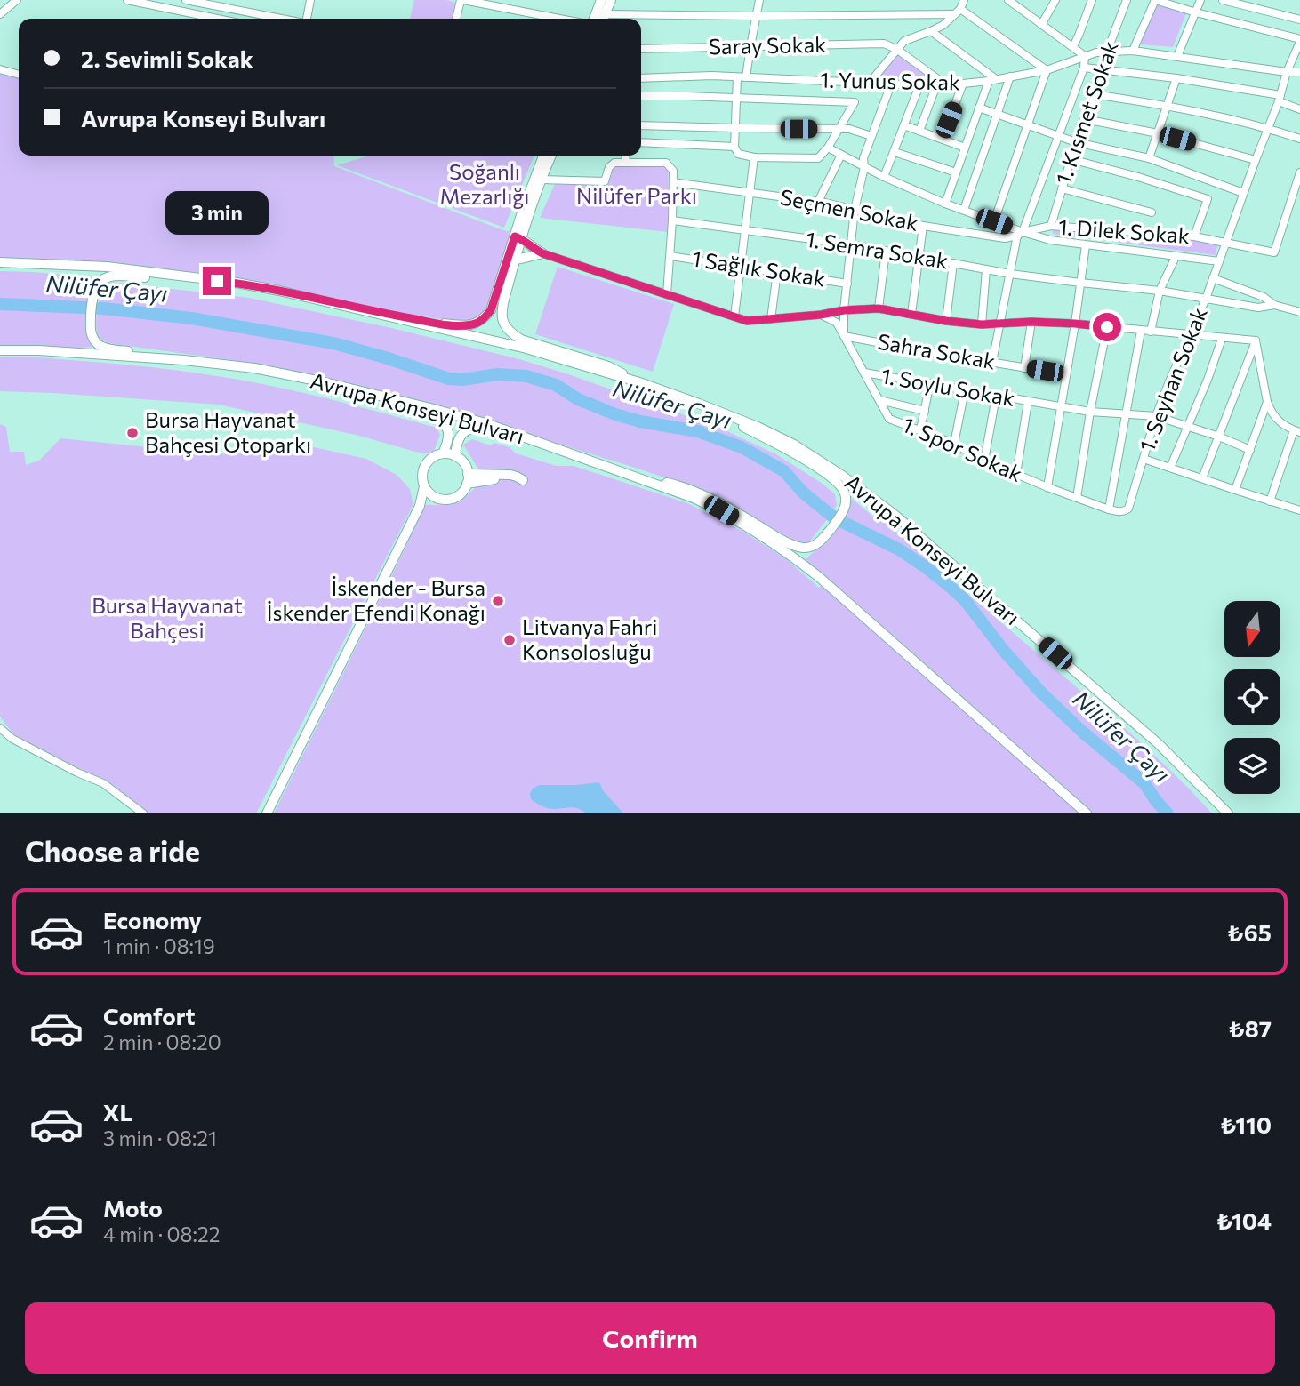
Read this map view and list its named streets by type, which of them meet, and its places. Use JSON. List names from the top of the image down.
{
  "streets": {
    "main road": ["Avrupa Konseyi Bulvarı"],
    "street": [
      "Saray Sokak",
      "1. Yunus Sokak",
      "1. Kısmet Sokak",
      "Seçmen Sokak",
      "1. Dilek Sokak",
      "1. Semra Sokak",
      "1 Sağlık Sokak",
      "Sahra Sokak",
      "1. Seyhan Sokak",
      "1. Soylu Sokak",
      "1. Spor Sokak"
    ]
  },
  "crossings": [
    ["1. Yunus Sokak", "1. Kısmet Sokak"],
    ["1. Yunus Sokak", "1. Seyhan Sokak"],
    ["1. Kısmet Sokak", "1. Dilek Sokak"],
    ["Seçmen Sokak", "1. Dilek Sokak"],
    ["1. Dilek Sokak", "1. Seyhan Sokak"],
    ["1. Semra Sokak", "1. Seyhan Sokak"],
    ["Sahra Sokak", "1. Spor Sokak"],
    ["1. Seyhan Sokak", "1. Soylu Sokak"],
    ["1. Seyhan Sokak", "1. Spor Sokak"],
    ["1. Soylu Sokak", "1. Spor Sokak"]
  ],
  "water": ["Nilüfer Çayı"],
  "parks": ["Soğanlı Mezarlığı", "Nilüfer Parkı", "Bursa Hayvanat Bahçesi"],
  "places": ["Bursa Hayvanat Bahçesi Otoparkı", "İskender - Bursa İskender Efendi Konağı", "Litvanya Fahri Konsolosluğu"],
  "north": "bottom",
  "page": {
    "banner": ["2. Sevimli Sokak", "Avrupa Konseyi Bulvarı"],
    "bubble": "3 min",
    "heading": "Choose a ride",
    "list": [
      {
        "name": "Economy",
        "note": "1 min · 08:19",
        "value": "₺65"
      },
      {
        "name": "Comfort",
        "note": "2 min · 08:20",
        "value": "₺87"
      },
      {
        "name": "XL",
        "note": "3 min · 08:21",
        "value": "₺110"
      },
      {
        "name": "Moto",
        "note": "4 min · 08:22",
        "value": "₺104"
      }
    ],
    "buttons": "Confirm"
  }
}
